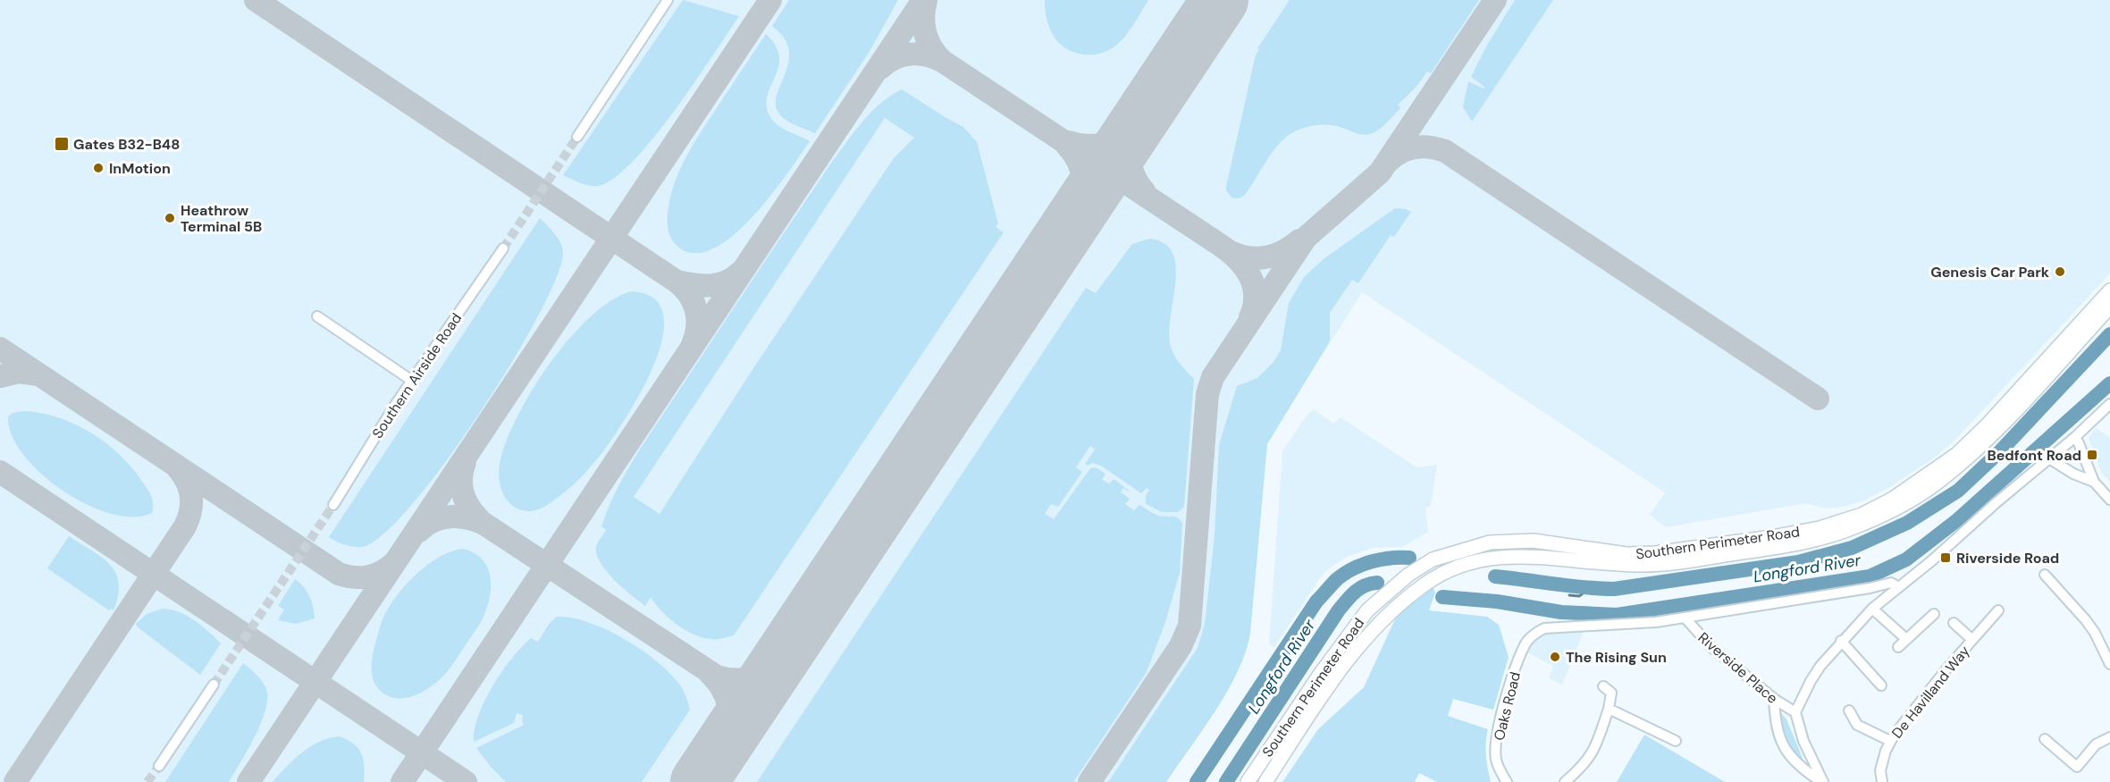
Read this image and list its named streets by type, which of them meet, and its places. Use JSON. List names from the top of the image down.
{
  "streets": {
    "street": [
      "Southern Airside Road",
      "Southern Perimeter Road",
      "Riverside Place",
      "De Havilland Way",
      "Oaks Road"
    ]
  },
  "crossings": [
    ["Riverside Place", "Oaks Road"]
  ],
  "water": ["Longford River"],
  "places": {
    "transit": ["Gates B32-B48", "Bedfont Road", "Riverside Road"],
    "other": [
      "InMotion",
      "Heathrow Terminal 5B",
      "Genesis Car Park",
      "The Rising Sun"
    ]
  }
}
